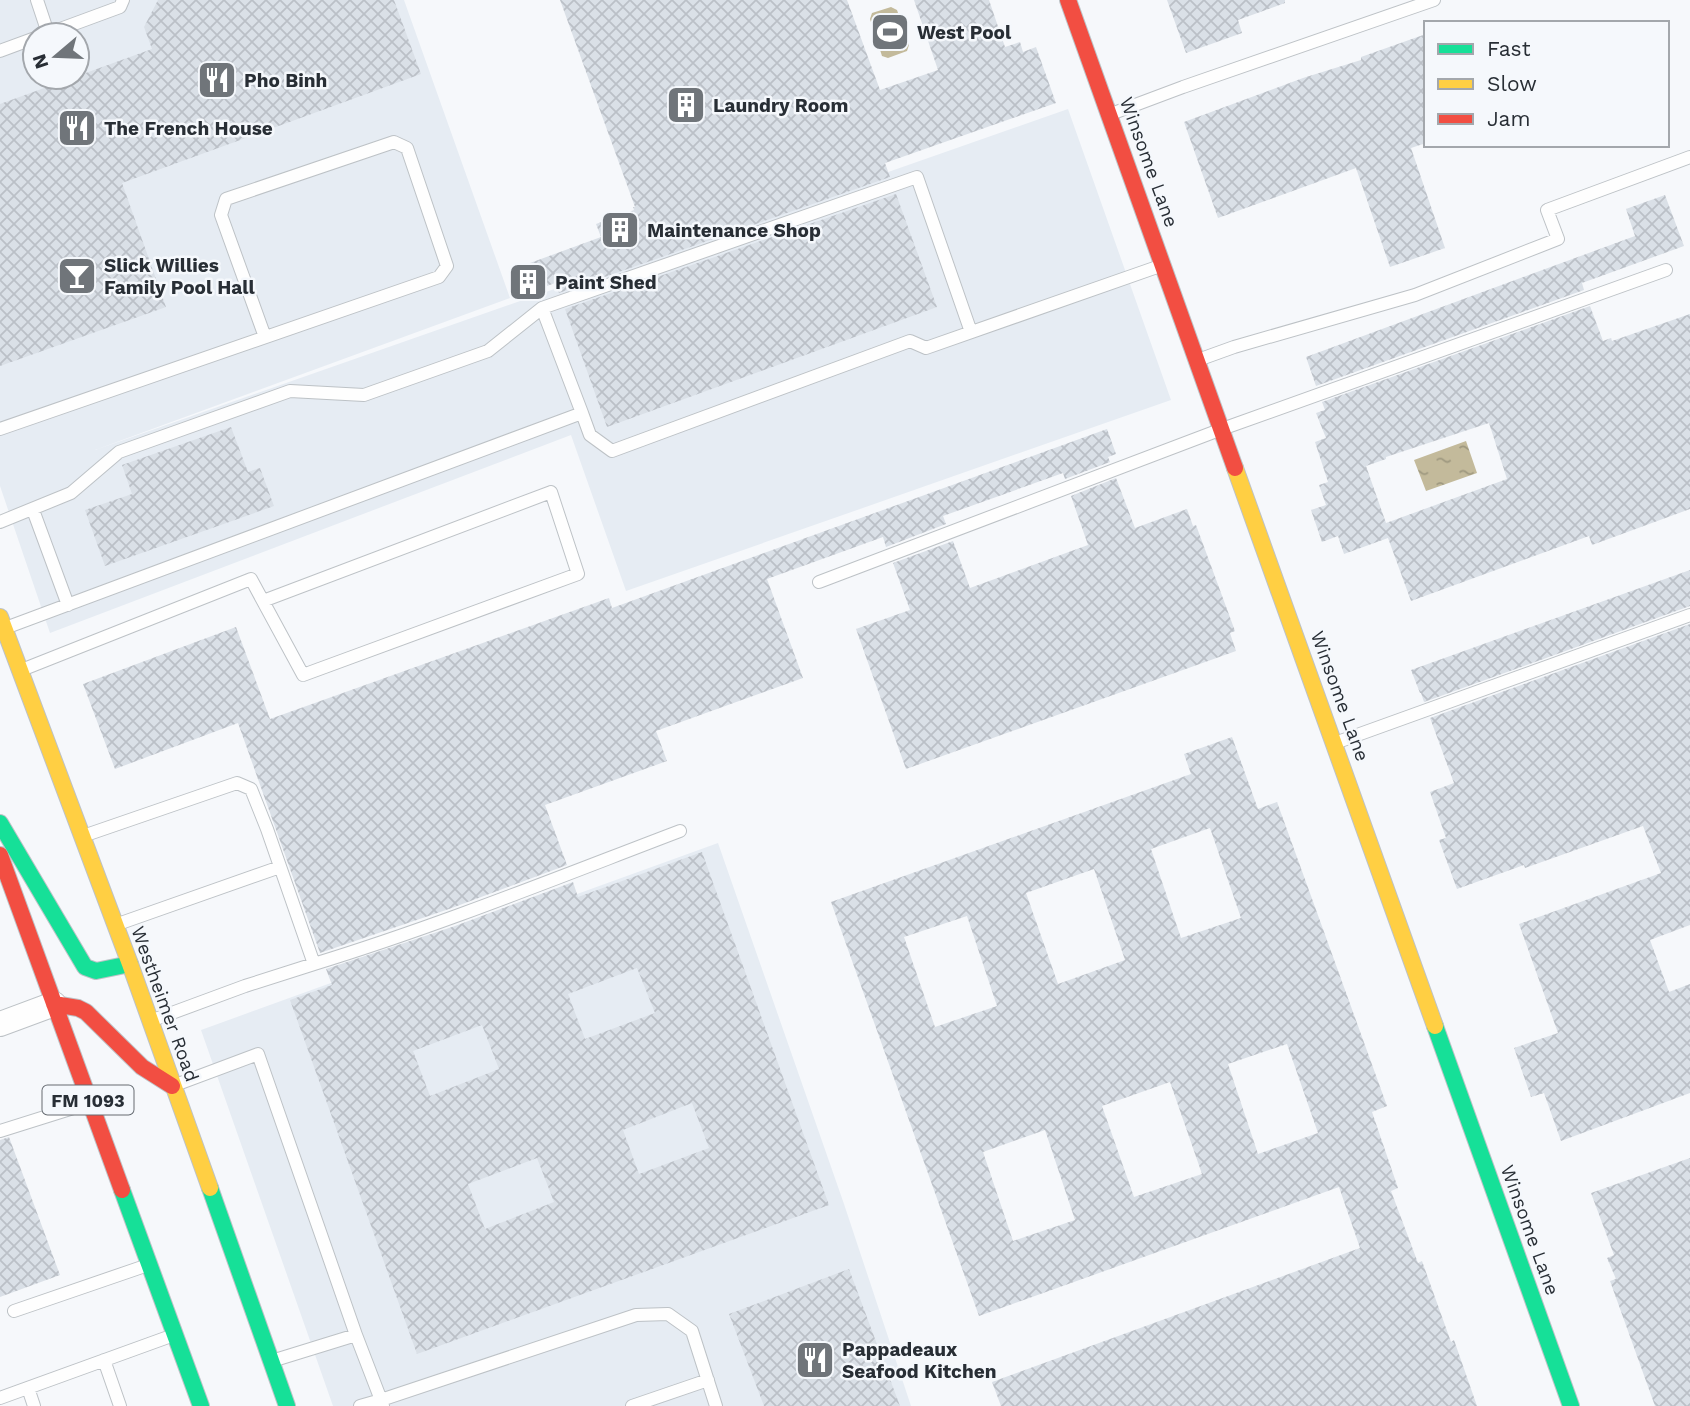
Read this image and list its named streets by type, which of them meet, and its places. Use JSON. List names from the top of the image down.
{
  "streets": {
    "main road": ["Winsome Lane", "Westheimer Road", "FM 1093"]
  },
  "places": {
    "sports": ["West Pool"],
    "restaurant": ["Pho Binh", "The French House", "Pappadeaux Seafood Kitchen"],
    "building": ["Laundry Room", "Maintenance Shop", "Paint Shed"],
    "bar": ["Slick Willies Family Pool Hall"]
  },
  "legend": ["Fast", "Slow", "Jam"],
  "north": "left"
}
